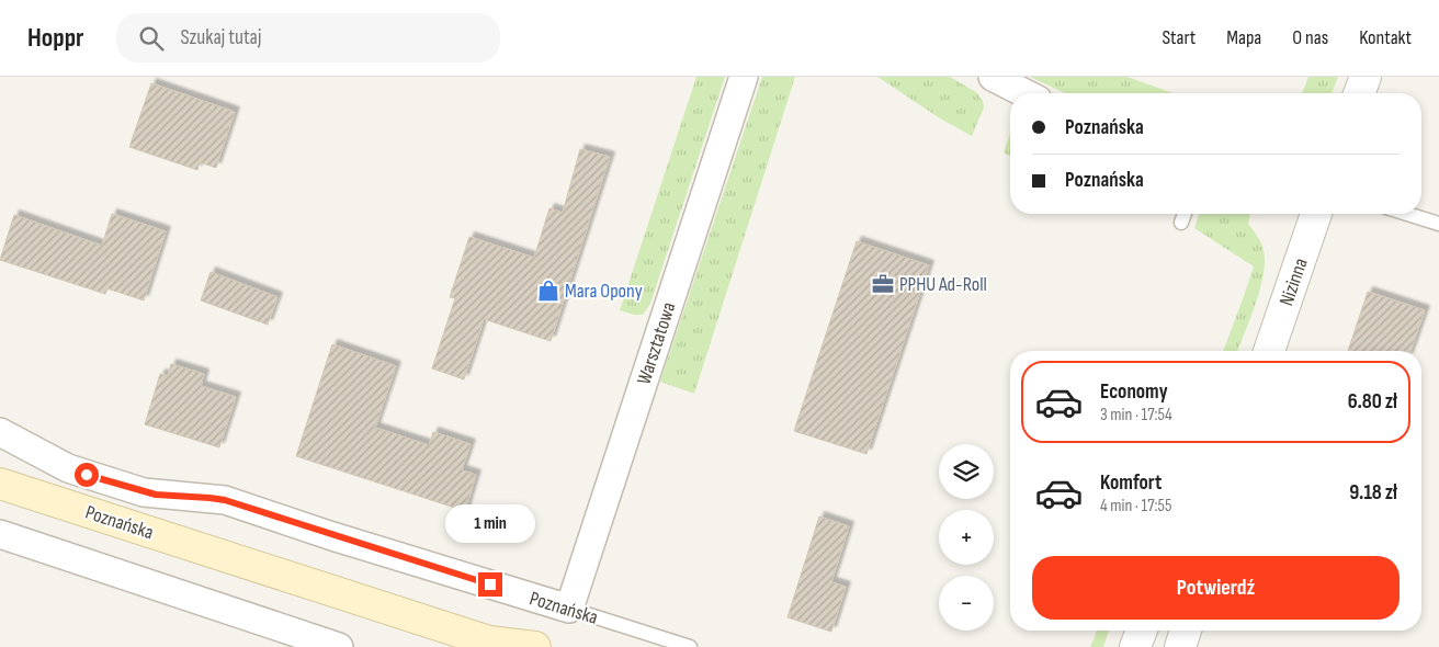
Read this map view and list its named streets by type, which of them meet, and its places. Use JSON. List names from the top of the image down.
{
  "streets": {
    "main road": ["Poznańska"],
    "street": ["Nizinna", "Warsztatowa"]
  },
  "crossings": [
    ["Warsztatowa", "Poznańska"]
  ],
  "places": {
    "office": ["PPHU Ad-Roll"],
    "shop": ["Mara Opony"]
  },
  "page": {
    "header": "Hoppr",
    "search": "Szukaj tutaj",
    "nav": [
      "Start",
      "Mapa",
      "O nas",
      "Kontakt"
    ],
    "banner": ["Poznańska", "Poznańska"],
    "list": [
      {
        "name": "Economy",
        "note": "3 min · 17:54",
        "value": "6.80 zł"
      },
      {
        "name": "Komfort",
        "note": "4 min · 17:55",
        "value": "9.18 zł"
      }
    ],
    "map_buttons": ["+", "−"],
    "bubble": "1 min",
    "buttons": "Potwierdź"
  }
}
